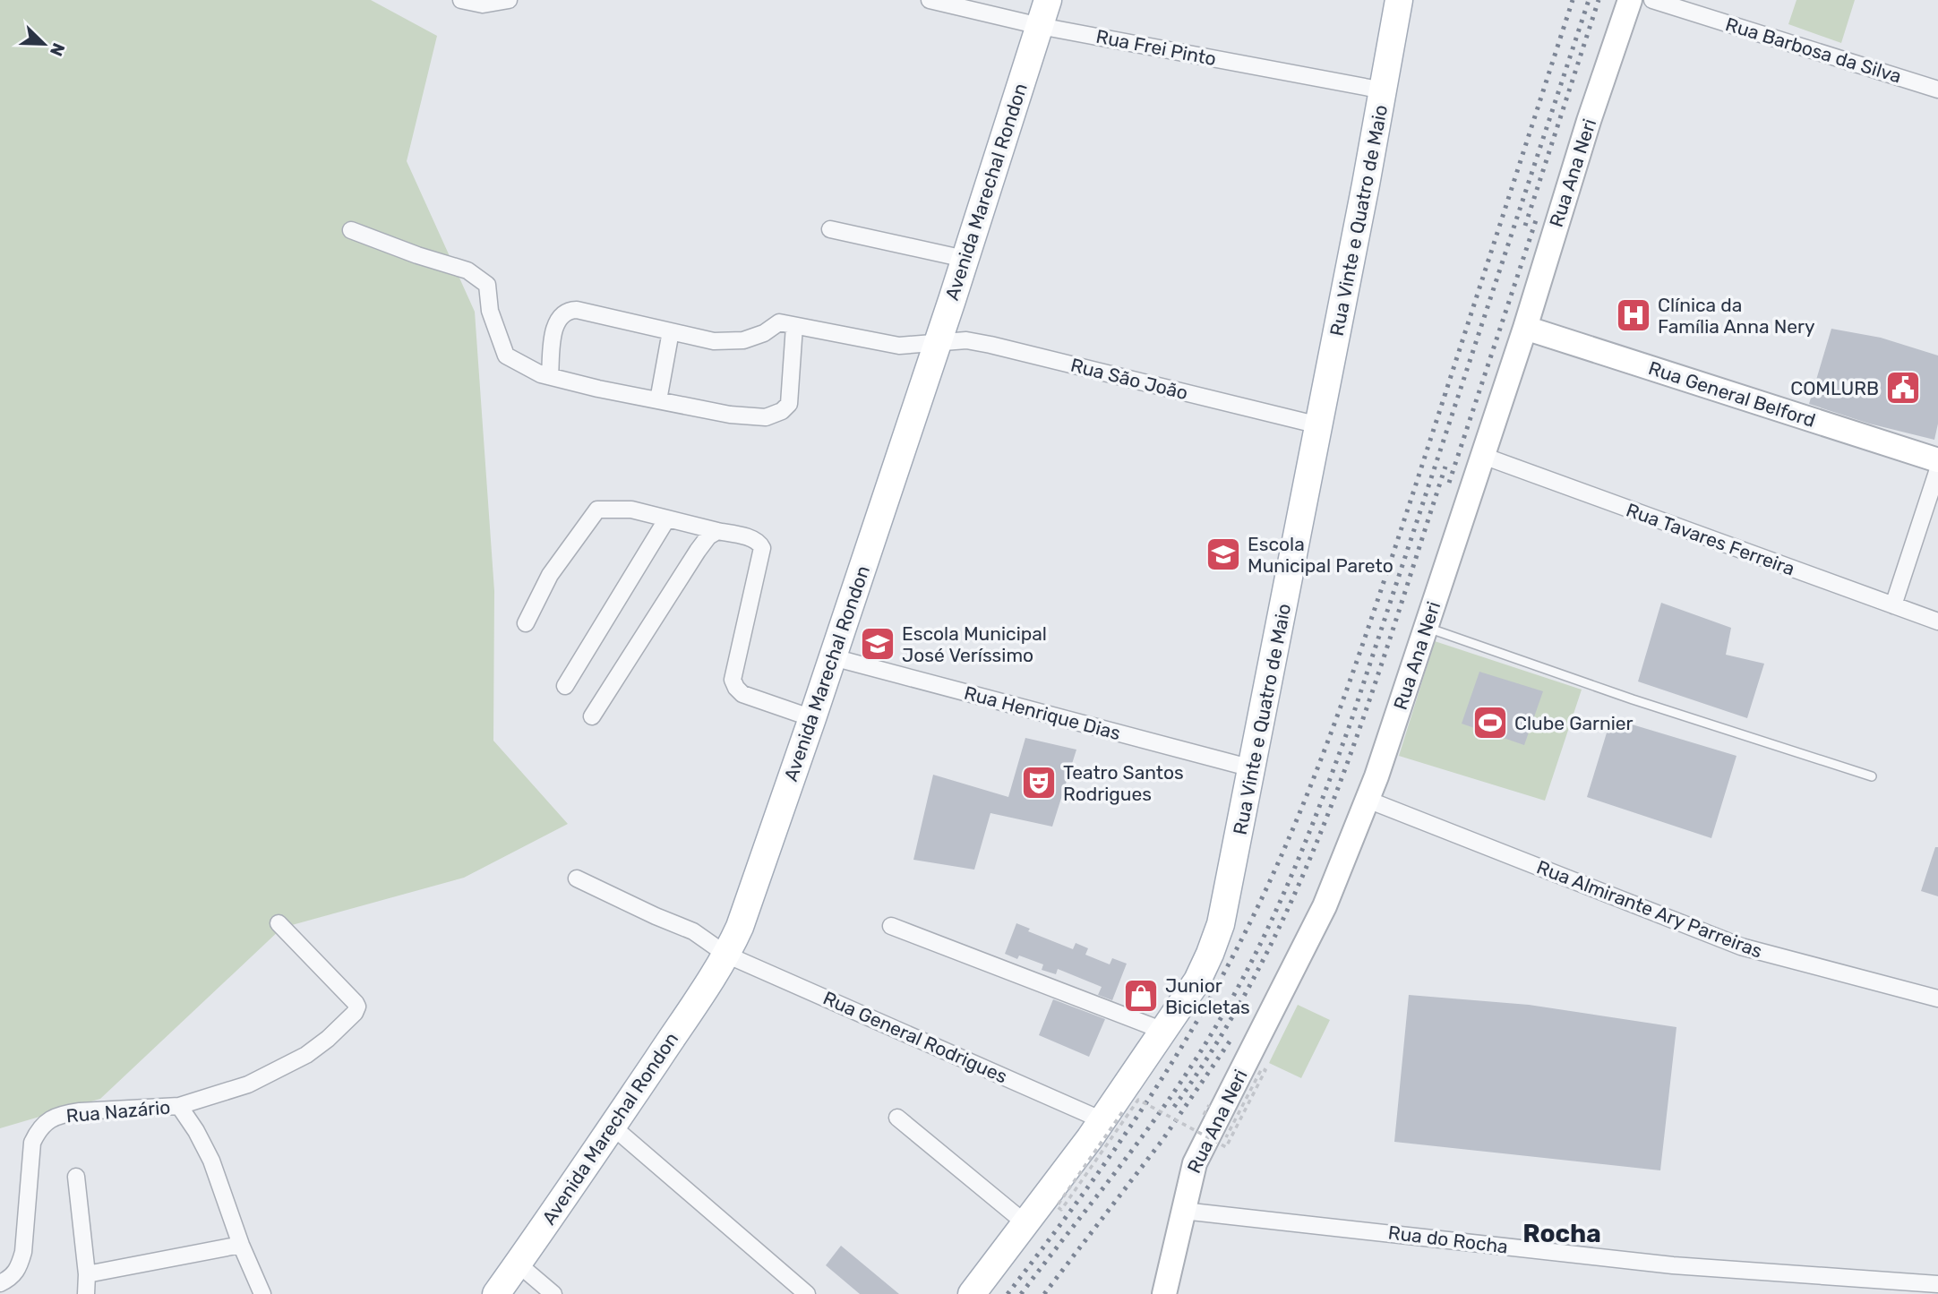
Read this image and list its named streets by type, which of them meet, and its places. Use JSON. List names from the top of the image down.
{
  "streets": {
    "main road": [
      "Rua Ana Neri",
      "Avenida Marechal Rondon",
      "Rua Vinte e Quatro de Maio",
      "Rua General Belford"
    ],
    "street": [
      "Rua Frei Pinto",
      "Rua Barbosa da Silva",
      "Rua São João",
      "Rua Tavares Ferreira",
      "Rua Henrique Dias",
      "Rua Almirante Ary Parreiras",
      "Rua General Rodrigues",
      "Rua Nazário",
      "Rua do Rocha"
    ]
  },
  "crossings": [
    ["Rua Frei Pinto", "Avenida Marechal Rondon"],
    ["Rua Frei Pinto", "Rua Vinte e Quatro de Maio"],
    ["Rua Ana Neri", "Rua General Belford"],
    ["Rua Ana Neri", "Rua Tavares Ferreira"],
    ["Rua Ana Neri", "Rua Almirante Ary Parreiras"],
    ["Rua Ana Neri", "Rua do Rocha"],
    ["Avenida Marechal Rondon", "Rua São João"],
    ["Avenida Marechal Rondon", "Rua Henrique Dias"],
    ["Avenida Marechal Rondon", "Rua General Rodrigues"],
    ["Rua Vinte e Quatro de Maio", "Rua São João"],
    ["Rua Vinte e Quatro de Maio", "Rua Henrique Dias"],
    ["Rua Vinte e Quatro de Maio", "Rua General Rodrigues"]
  ],
  "districts": ["Rocha"],
  "places": {
    "hospital": ["Clínica da Família Anna Nery"],
    "public building": ["COMLURB"],
    "school or university": ["Escola Municipal Pareto", "Escola Municipal José Veríssimo"],
    "sports": ["Clube Garnier"],
    "theatre": ["Teatro Santos Rodrigues"],
    "shop": ["Junior Bicicletas"]
  },
  "north": "bottom right"
}
